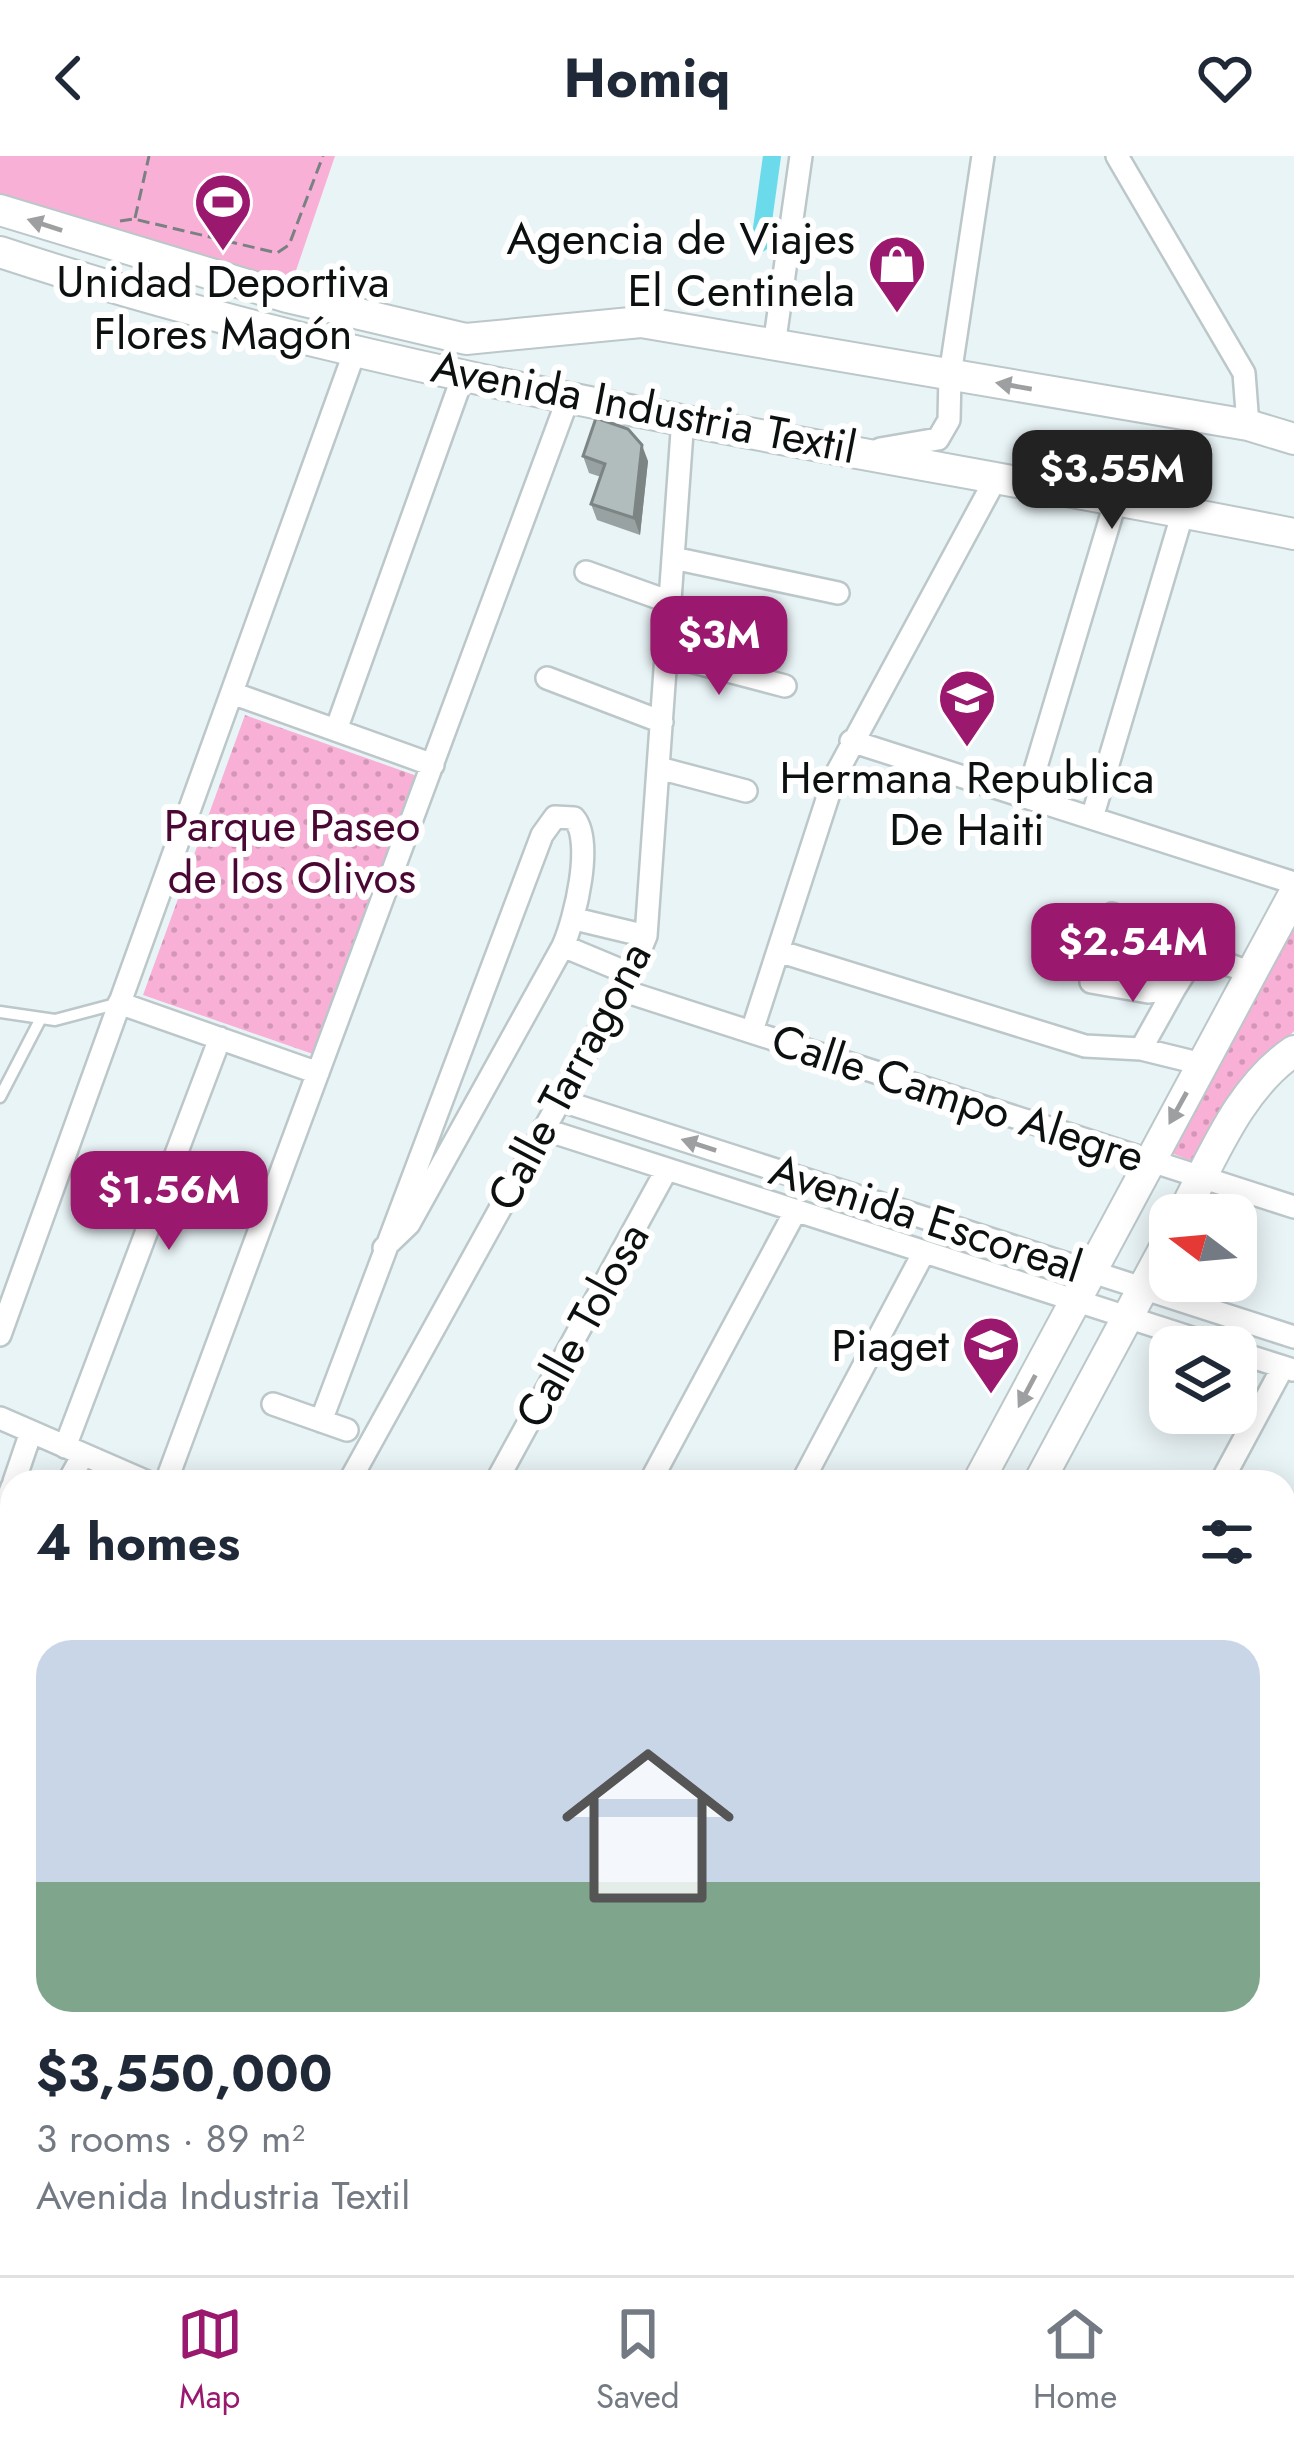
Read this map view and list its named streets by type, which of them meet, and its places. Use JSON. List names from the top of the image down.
{
  "streets": {
    "street": [
      "Avenida Industria Textil",
      "Calle Tarragona",
      "Calle Campo Alegre",
      "Avenida Escoreal",
      "Calle Tolosa"
    ]
  },
  "crossings": [
    ["Avenida Industria Textil", "Calle Tarragona"],
    ["Calle Tarragona", "Calle Campo Alegre"],
    ["Calle Tarragona", "Avenida Escoreal"],
    ["Avenida Escoreal", "Calle Tolosa"]
  ],
  "parks": ["Parque Paseo de los Olivos"],
  "places": {
    "sports": ["Unidad Deportiva Flores Magón"],
    "shop": ["Agencia de Viajes El Centinela"],
    "school or university": ["Hermana Republica De Haiti", "Piaget"]
  },
  "north": "left",
  "page": {
    "header": "Homiq",
    "price": [
      "$3.55M",
      "$3M",
      "$2.54M",
      "$1.56M"
    ],
    "heading": "4 homes",
    "list": [
      {
        "name": "$3,550,000",
        "note": "3 rooms · 89 m² · Avenida Industria Textil"
      }
    ],
    "tabs": ["Map", "Saved", "Home"]
  }
}
